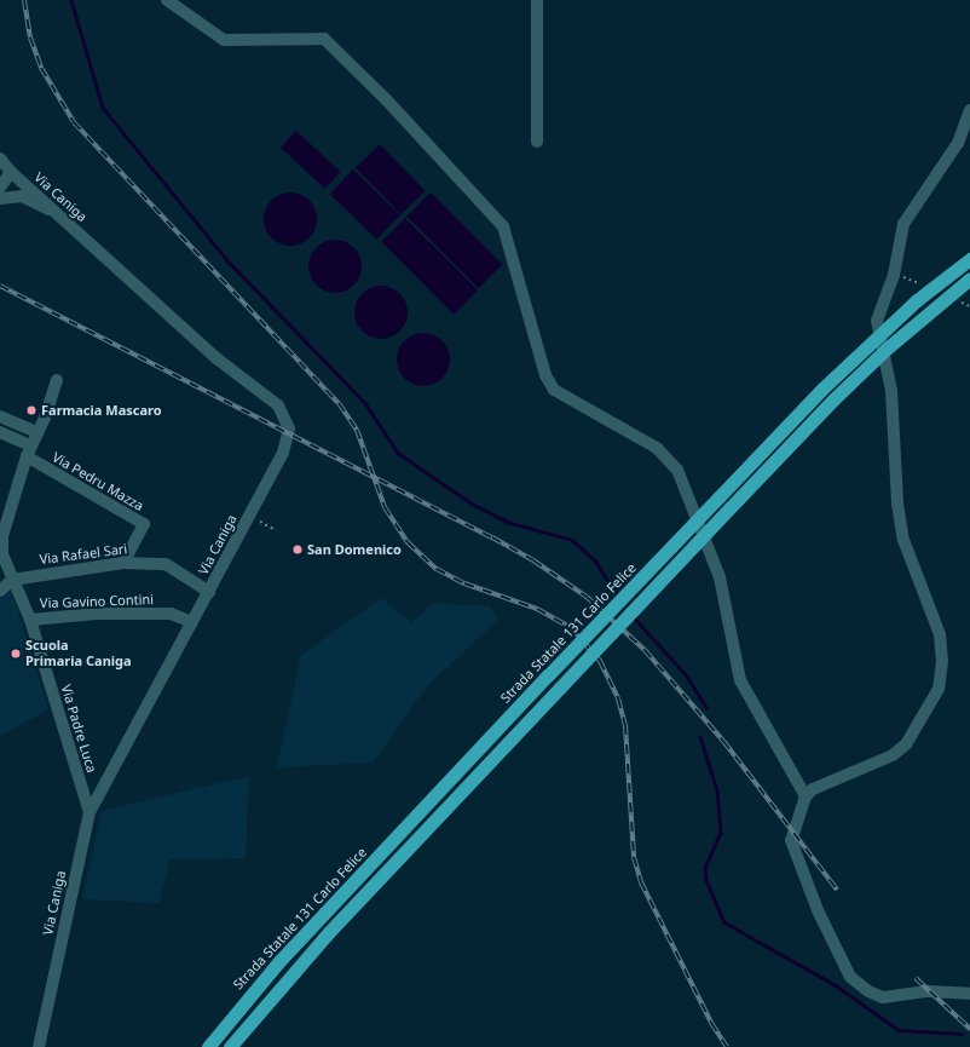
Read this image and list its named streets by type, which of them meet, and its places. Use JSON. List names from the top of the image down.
{
  "streets": {
    "highway": ["Strada Statale 131 Carlo Felice"],
    "street": [
      "Via Caniga",
      "Via Pedru Mazza",
      "Via Rafael Sari",
      "Via Gavino Contini",
      "Via Padre Luca"
    ]
  },
  "crossings": [
    ["Via Caniga", "Via Rafael Sari"],
    ["Via Caniga", "Via Gavino Contini"],
    ["Via Caniga", "Via Padre Luca"],
    ["Via Pedru Mazza", "Via Rafael Sari"],
    ["Via Pedru Mazza", "Via Padre Luca"],
    ["Via Rafael Sari", "Via Padre Luca"],
    ["Via Gavino Contini", "Via Padre Luca"]
  ],
  "places": ["Farmacia Mascaro", "San Domenico", "Scuola Primaria Caniga"]
}
